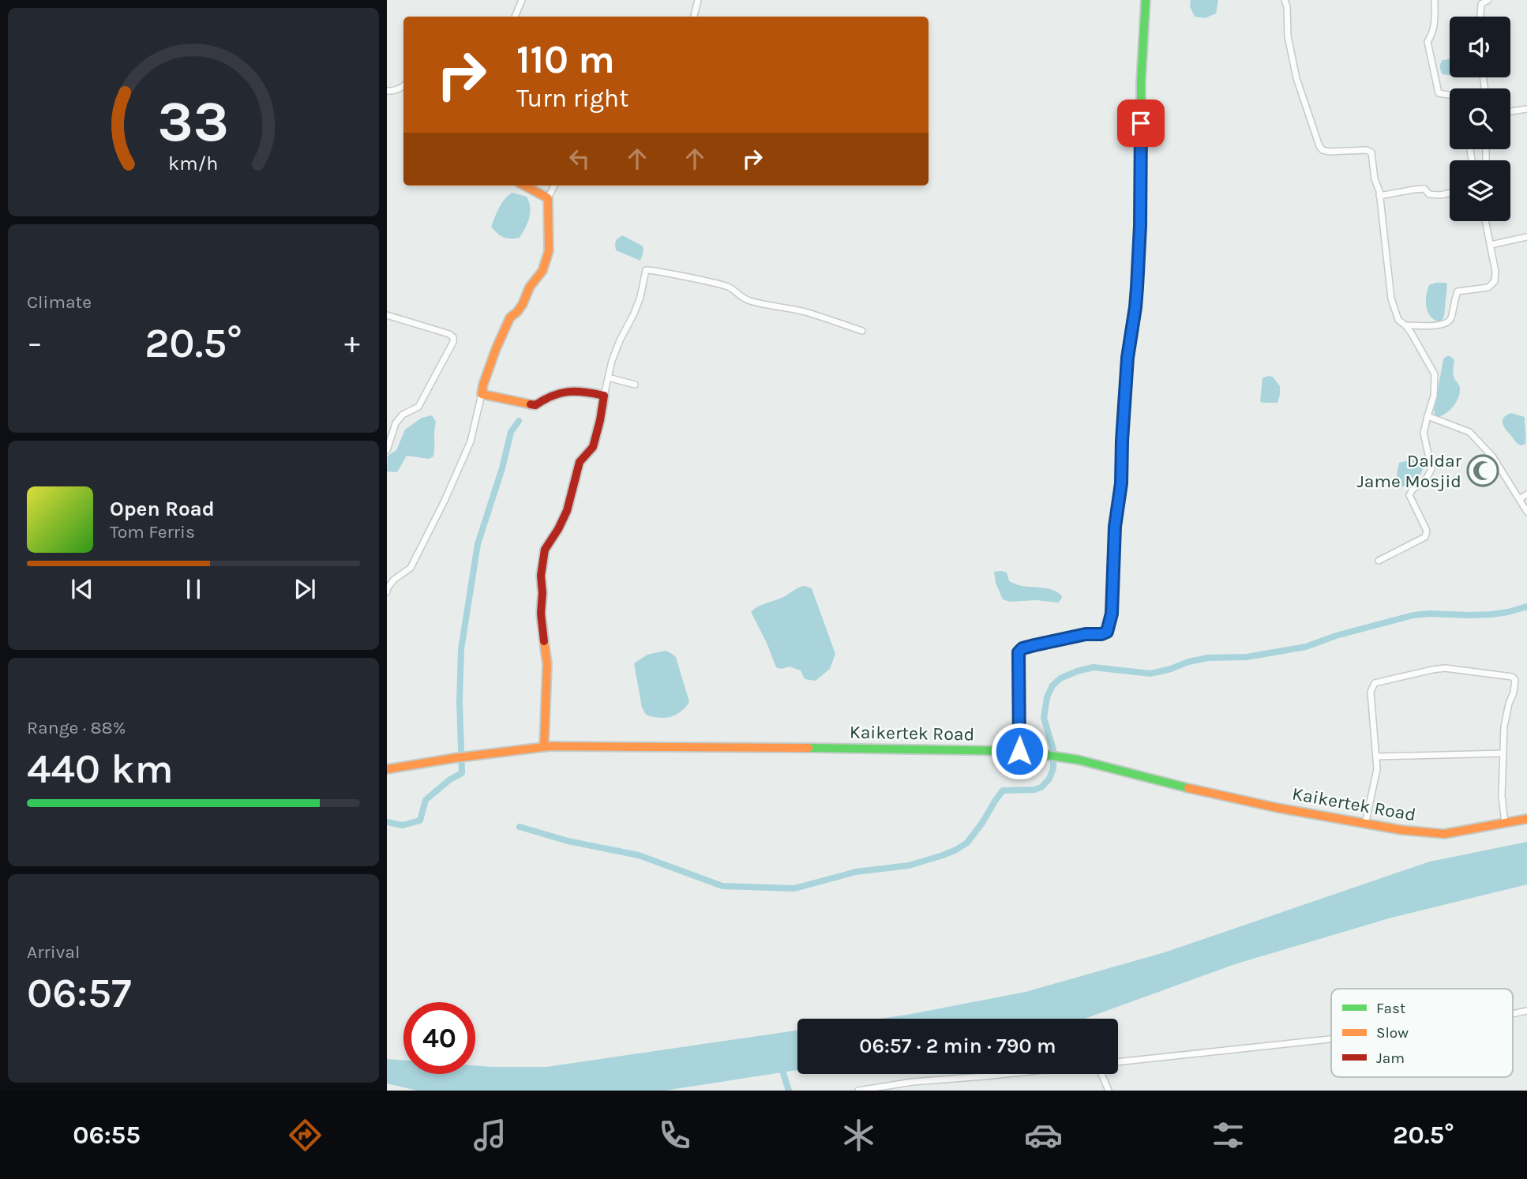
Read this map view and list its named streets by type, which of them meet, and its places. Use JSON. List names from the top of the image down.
{
  "streets": {
    "street": ["Kaikertek Road"]
  },
  "places": {
    "mosque": ["Daldar Jame Mosjid"]
  },
  "legend": ["Fast", "Slow", "Jam"],
  "page": {
    "turn": ["110 m", "Turn right"],
    "tile": [
      "Climate",
      ["Range · 88%", "440 km"],
      ["Arrival", "06:57"]
    ],
    "heat": ["−", "20.5°", "+"],
    "song": ["Open Road", "Tom Ferris"],
    "limit": "40",
    "trip": "06:57 · 2 min · 790 m",
    "tabs": ["06:55", "20.5°"],
    "gauge": ["33", "km/h"]
  }
}
